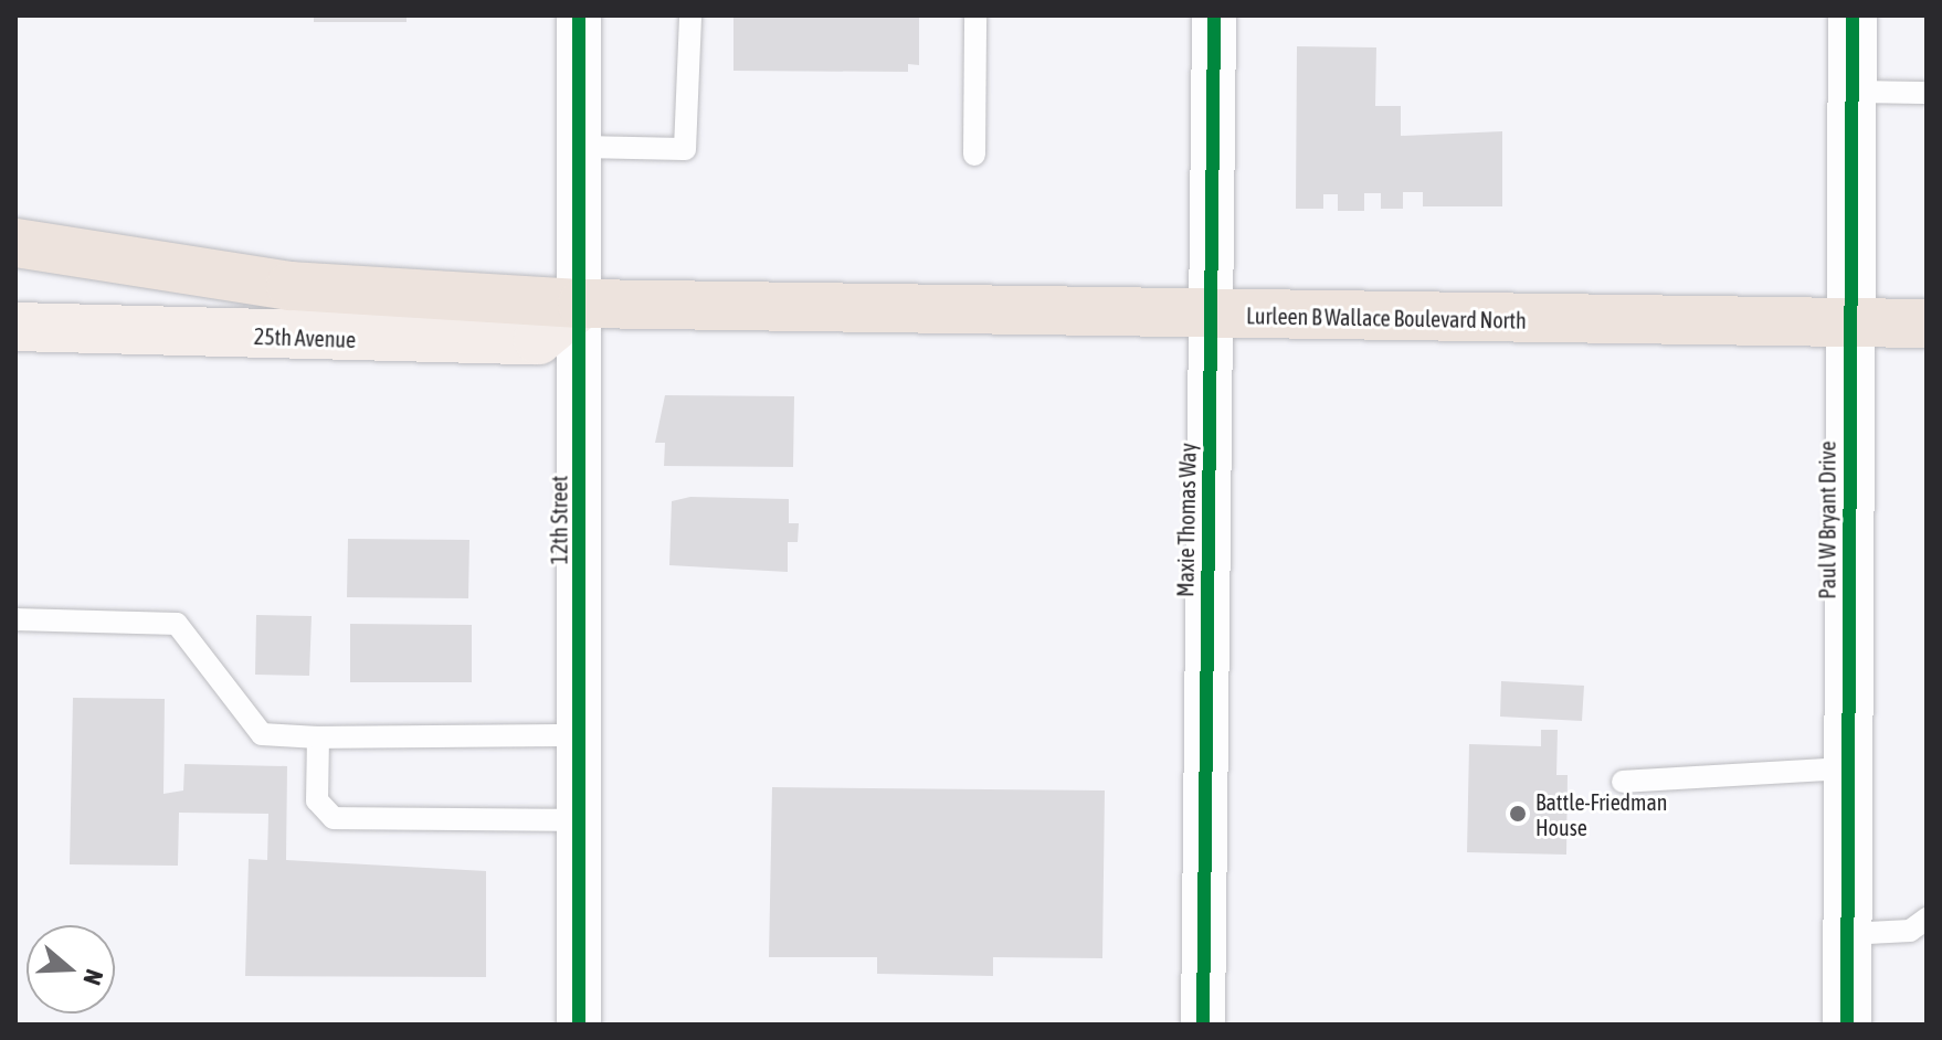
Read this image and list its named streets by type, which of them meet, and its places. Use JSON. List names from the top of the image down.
{
  "streets": {
    "highway": ["Lurleen B Wallace Boulevard North"],
    "main road": ["25th Avenue"],
    "street": ["12th Street", "Maxie Thomas Way", "Paul W Bryant Drive"]
  },
  "crossings": [
    ["Lurleen B Wallace Boulevard North", "25th Avenue"],
    ["Lurleen B Wallace Boulevard North", "12th Street"],
    ["Lurleen B Wallace Boulevard North", "Maxie Thomas Way"],
    ["Lurleen B Wallace Boulevard North", "Paul W Bryant Drive"],
    ["25th Avenue", "12th Street"]
  ],
  "places": ["Battle-Friedman House"],
  "north": "right"
}
